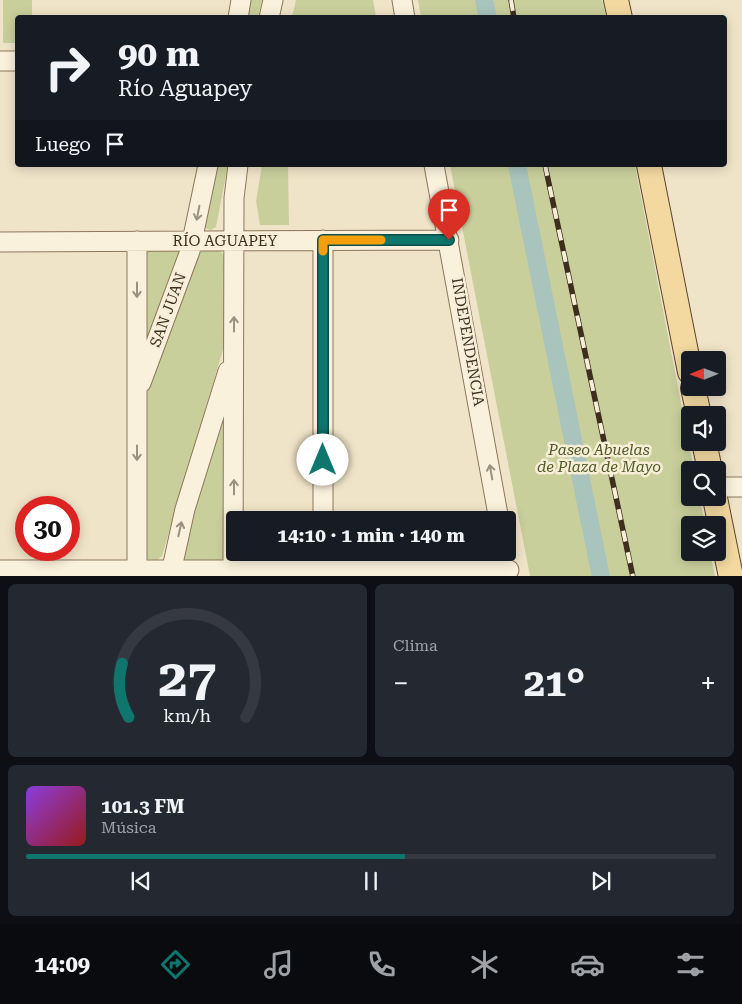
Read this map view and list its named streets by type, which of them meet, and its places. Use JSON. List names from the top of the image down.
{
  "streets": {
    "street": ["RÍO AGUAPEY", "SAN JUAN", "INDEPENDENCIA"]
  },
  "crossings": [
    ["RÍO AGUAPEY", "SAN JUAN"],
    ["RÍO AGUAPEY", "INDEPENDENCIA"]
  ],
  "parks": ["Paseo Abuelas de Plaza de Mayo"],
  "north": "left",
  "page": {
    "turn": ["90 m", "Río Aguapey"],
    "then": "Luego",
    "limit": "30",
    "trip": "14:10 · 1 min · 140 m",
    "tile": "Clima",
    "heat": ["−", "21°", "+"],
    "song": ["101.3 FM", "Música"],
    "tabs": "14:09",
    "gauge": ["27", "km/h"]
  }
}
